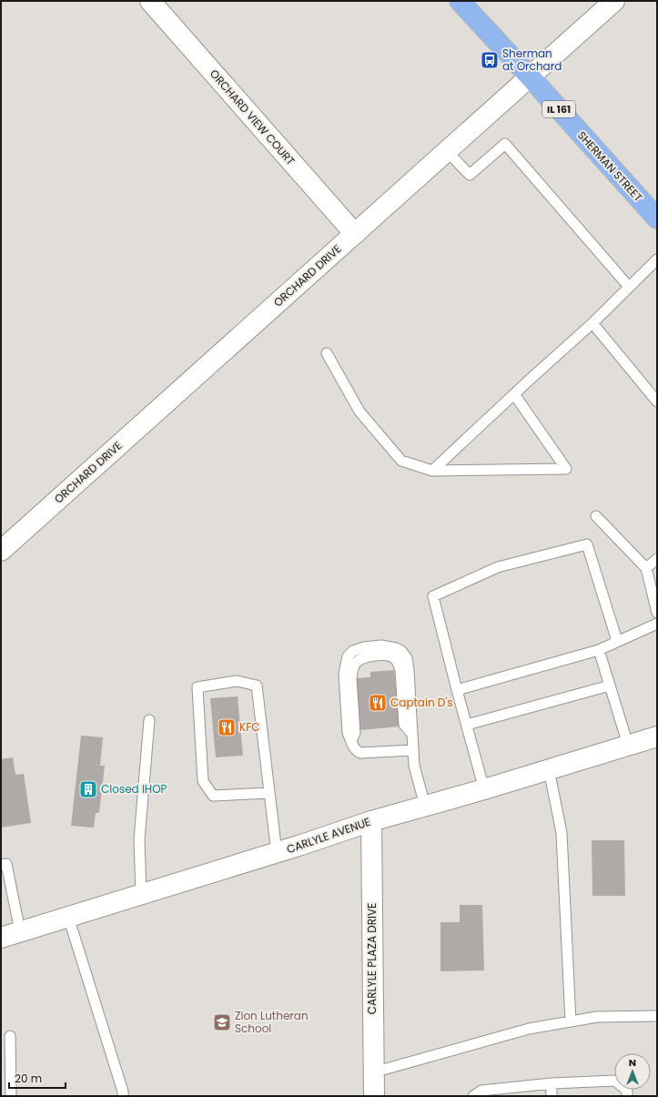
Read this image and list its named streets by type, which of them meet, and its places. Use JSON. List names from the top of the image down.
{
  "streets": {
    "main road": ["IL 161", "SHERMAN STREET"],
    "street": [
      "ORCHARD VIEW COURT",
      "ORCHARD DRIVE",
      "CARLYLE AVENUE",
      "CARLYLE PLAZA DRIVE"
    ]
  },
  "crossings": [
    ["ORCHARD VIEW COURT", "ORCHARD DRIVE"],
    ["SHERMAN STREET", "ORCHARD DRIVE"],
    ["CARLYLE AVENUE", "CARLYLE PLAZA DRIVE"]
  ],
  "places": {
    "bus stop": ["Sherman at Orchard"],
    "restaurant": ["Captain D's", "KFC"],
    "building": ["Closed IHOP"],
    "school or university": ["Zion Lutheran School"]
  },
  "scale_bar": "20 m",
  "north": "top"
}
